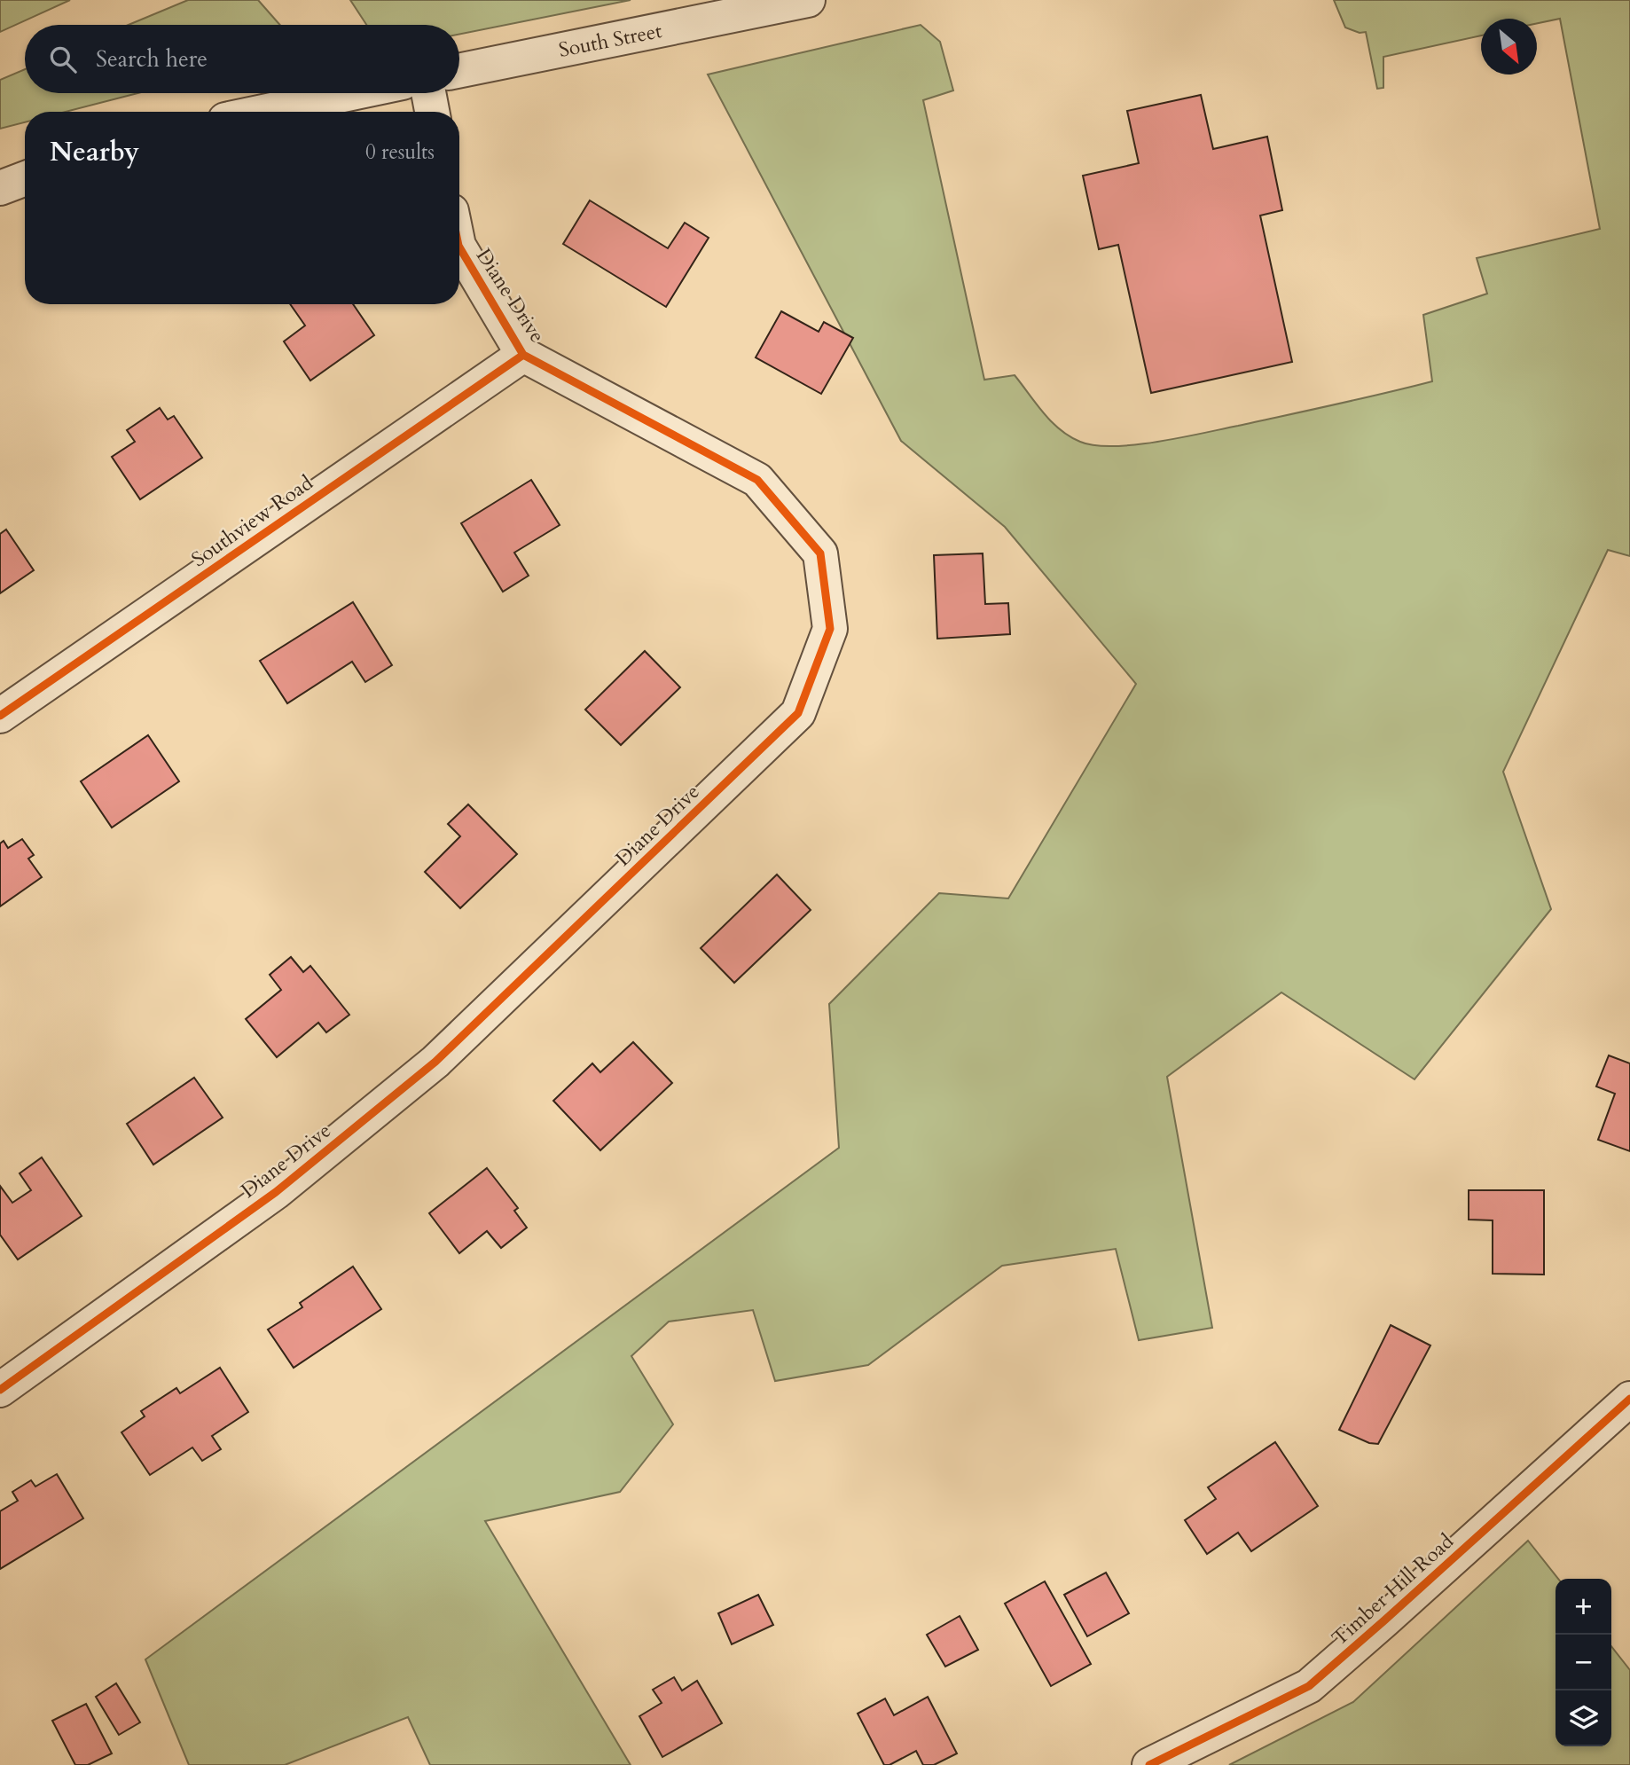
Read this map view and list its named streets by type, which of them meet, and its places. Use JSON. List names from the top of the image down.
{
  "streets": {
    "street": [
      "South Street",
      "Diane Drive",
      "Southview Road",
      "Timber Hill Road"
    ]
  },
  "crossings": [
    ["Diane Drive", "Southview Road"]
  ],
  "north": "bottom right",
  "page": {
    "search": "Search here",
    "heading": ["Nearby", "0 results"],
    "map_buttons": ["+", "−"]
  }
}
